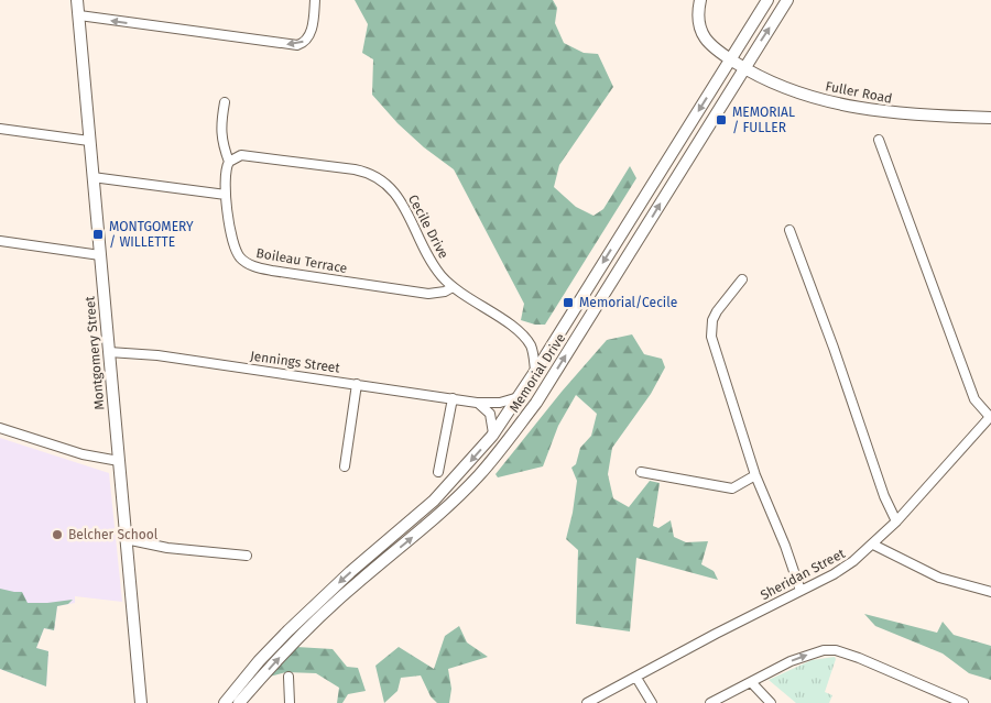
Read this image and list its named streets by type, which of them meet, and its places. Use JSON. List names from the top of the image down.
{
  "streets": {
    "main road": ["Fuller Road", "Montgomery Street", "Memorial Drive"],
    "street": [
      "Cecile Drive",
      "Boileau Terrace",
      "Jennings Street",
      "Sheridan Street"
    ]
  },
  "crossings": [
    ["Fuller Road", "Memorial Drive"],
    ["Cecile Drive", "Boileau Terrace"],
    ["Cecile Drive", "Memorial Drive"],
    ["Montgomery Street", "Jennings Street"],
    ["Jennings Street", "Memorial Drive"]
  ],
  "places": {
    "transit": ["MEMORIAL / FULLER", "MONTGOMERY / WILLETTE", "Memorial/Cecile"],
    "other": ["Belcher School"]
  }
}
